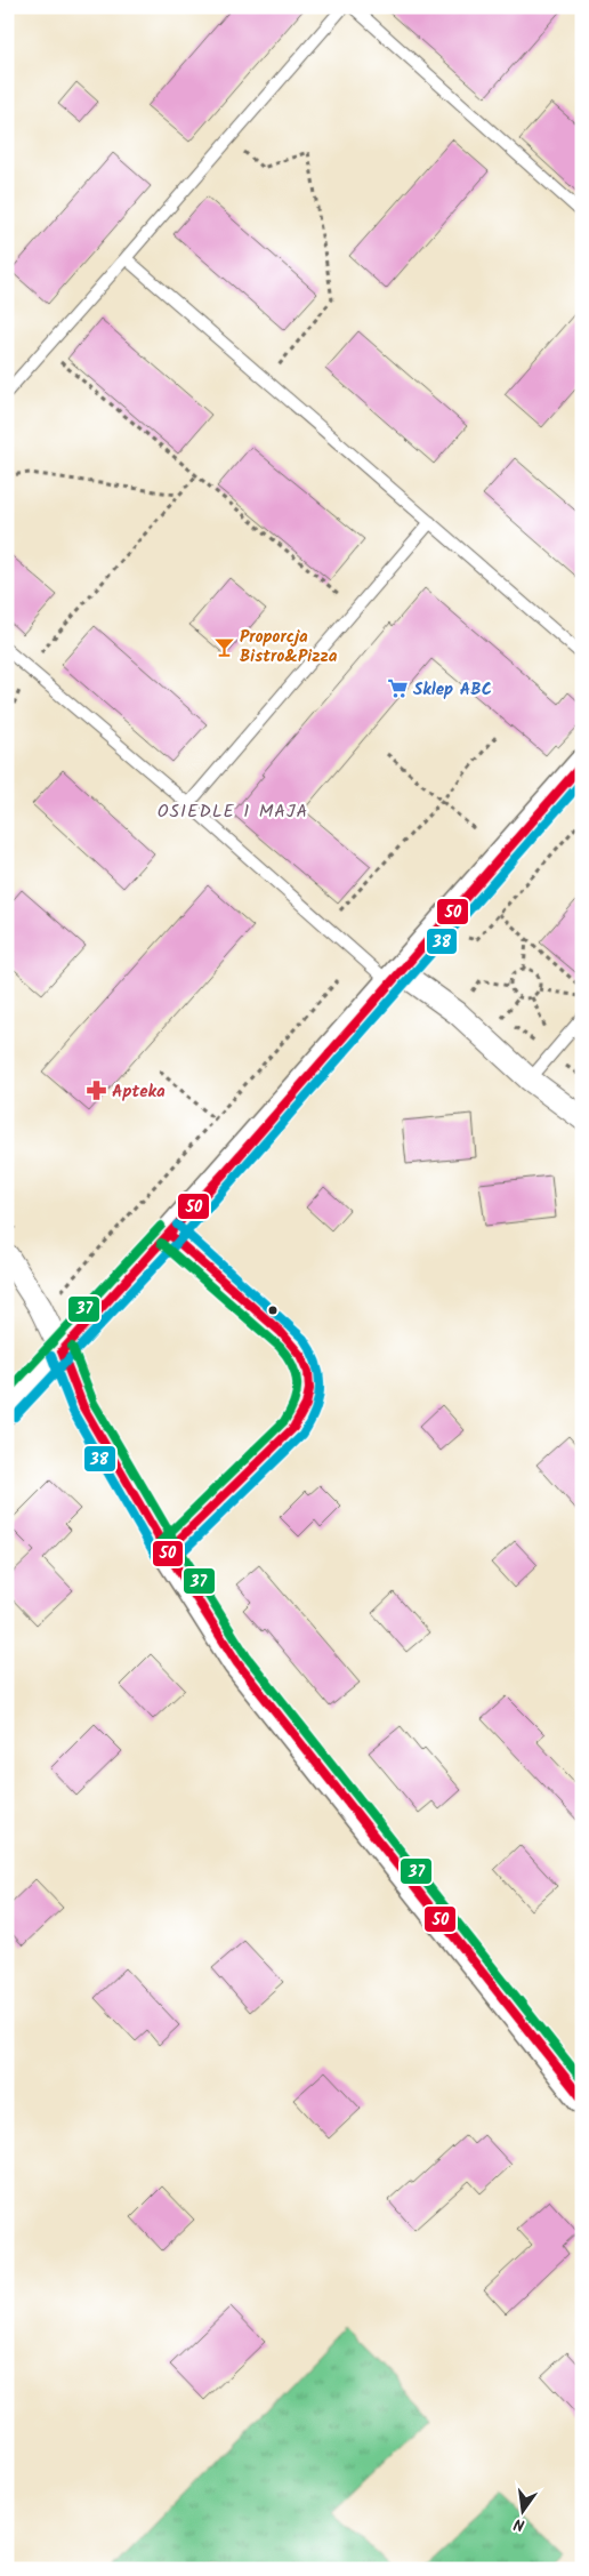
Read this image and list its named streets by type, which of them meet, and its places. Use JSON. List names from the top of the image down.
{
  "districts": ["OSIEDLE 1 MAJA"],
  "places": {
    "bar": ["Proporcja Bistro&Pizza"],
    "supermarket": ["Sklep ABC"],
    "pharmacy": ["Apteka"]
  },
  "lines": ["transit line 50", "transit line 38", "transit line 37"],
  "north": "bottom"
}
